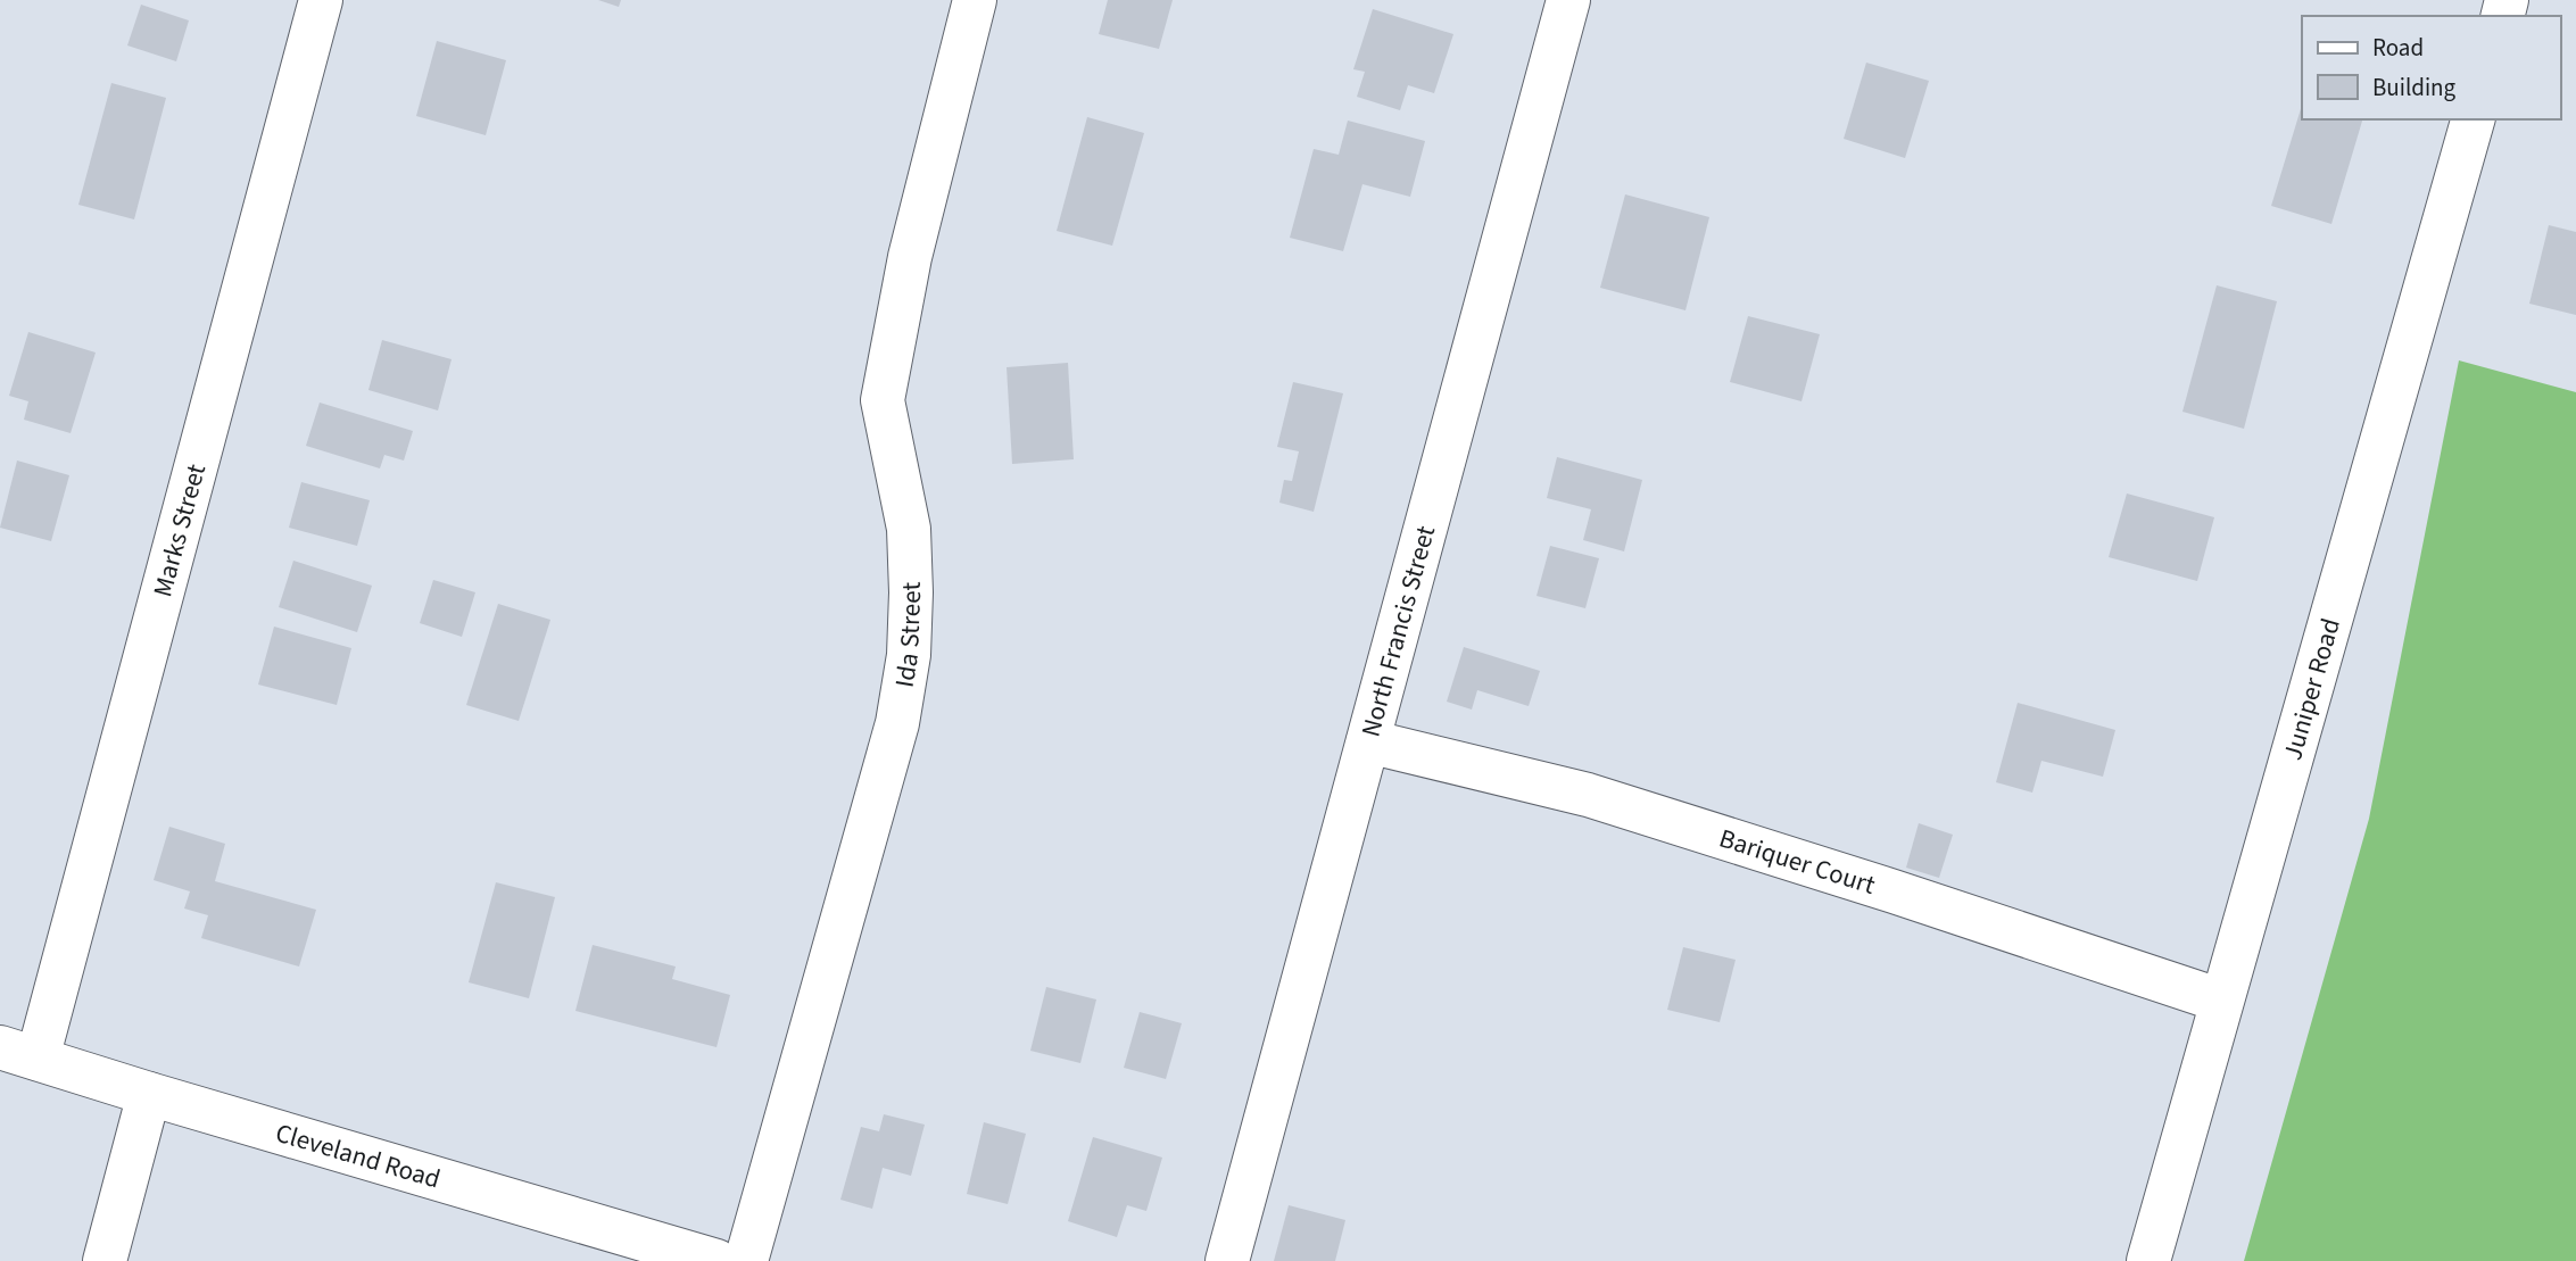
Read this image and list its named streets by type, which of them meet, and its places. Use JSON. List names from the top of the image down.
{
  "streets": {
    "street": [
      "Marks Street",
      "North Francis Street",
      "Ida Street",
      "Juniper Road",
      "Bariquer Court",
      "Cleveland Road"
    ]
  },
  "crossings": [
    ["Marks Street", "Cleveland Road"],
    ["North Francis Street", "Bariquer Court"],
    ["Juniper Road", "Bariquer Court"]
  ],
  "legend": ["Road", "Building"]
}
